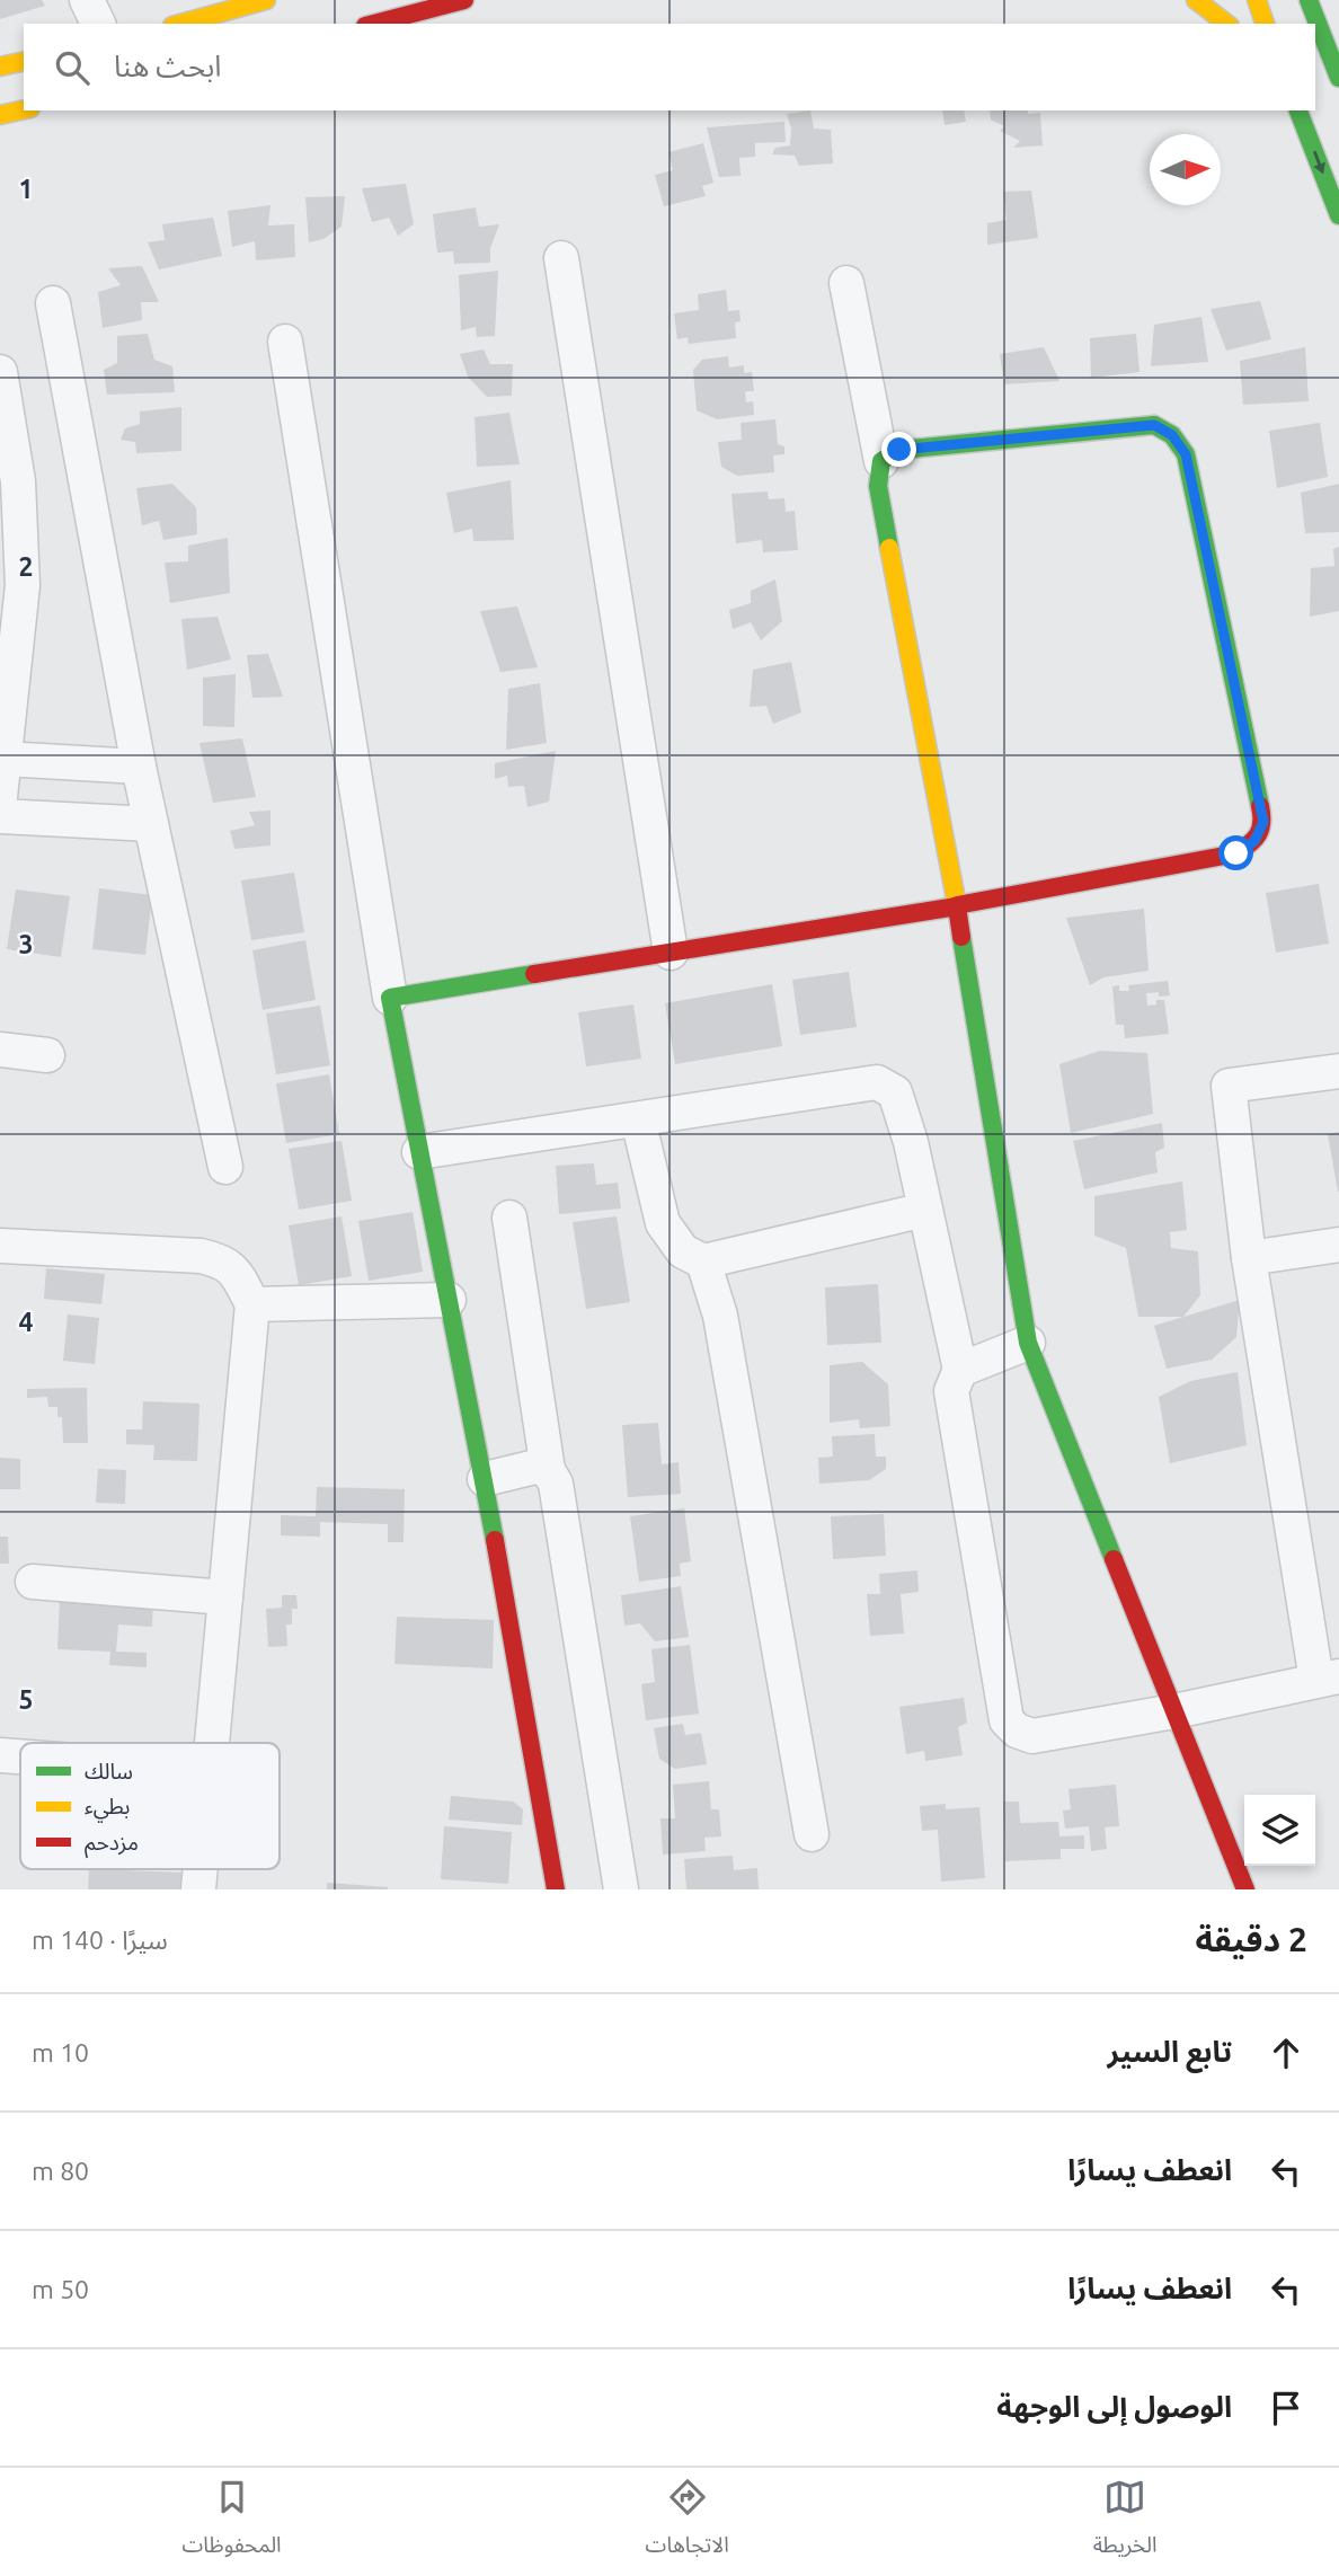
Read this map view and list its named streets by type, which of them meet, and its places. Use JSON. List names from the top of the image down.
{
  "legend": ["سالك", "بطيء", "مزدحم"],
  "north": "right",
  "page": {
    "search": "ابحث هنا",
    "heading": ["2 دقيقة", "سيرًا · 140 m"],
    "list": [
      ["تابع السير", "10 m"],
      ["انعطف يسارًا", "80 m"],
      ["انعطف يسارًا", "50 m"],
      "الوصول إلى الوجهة"
    ],
    "nav": ["الخريطة", "الاتجاهات", "المحفوظات"]
  },
  "grid": {
    "rows": [
      "1",
      "2",
      "3",
      "4",
      "5"
    ]
  }
}
